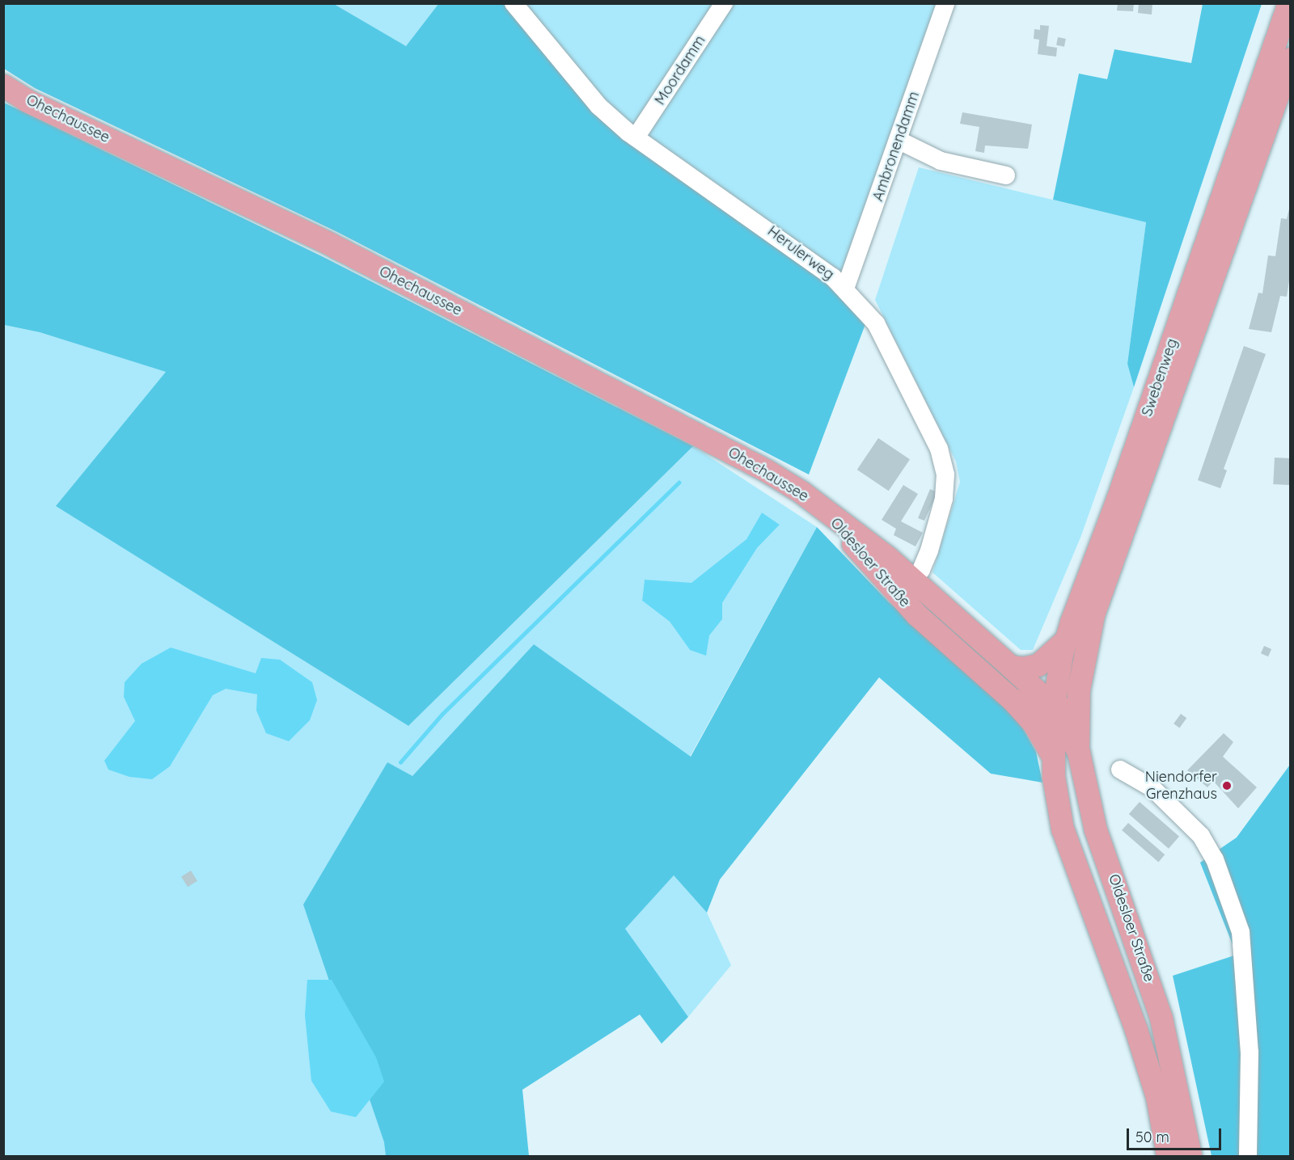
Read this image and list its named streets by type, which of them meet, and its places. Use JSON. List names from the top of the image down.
{
  "streets": {
    "main road": ["Ohechaussee", "Swebenweg", "Oldesloer Straße"],
    "street": ["Moordamm", "Ambronendamm", "Herulerweg"]
  },
  "crossings": [
    ["Moordamm", "Herulerweg"],
    ["Ohechaussee", "Oldesloer Straße"],
    ["Ambronendamm", "Herulerweg"],
    ["Herulerweg", "Oldesloer Straße"],
    ["Swebenweg", "Oldesloer Straße"]
  ],
  "places": ["Niendorfer Grenzhaus"],
  "scale_bar": "50 m"
}
